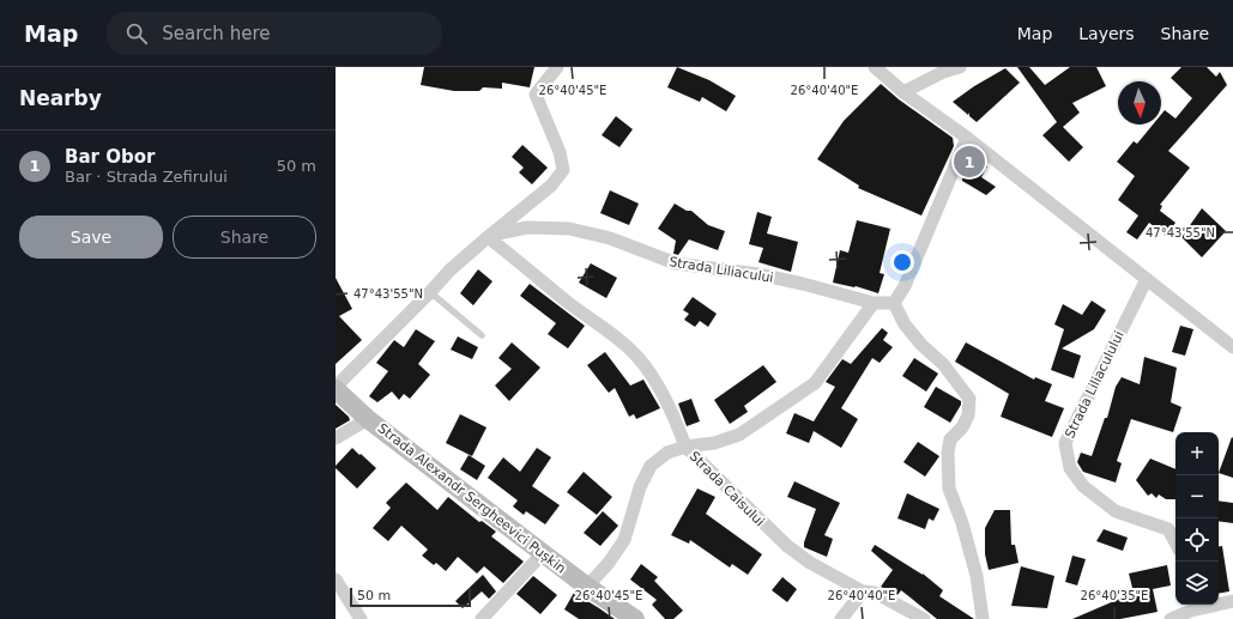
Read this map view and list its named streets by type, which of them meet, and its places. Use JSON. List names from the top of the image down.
{
  "streets": {
    "street": [
      "Strada Liliacului",
      "Strada Liliaculului",
      "Strada Caisului",
      "Strada Alexandr Sergheevici Pușkin"
    ]
  },
  "crossings": [
    ["Strada Liliacului", "Strada Caisului"],
    ["Strada Liliacului", "Strada Alexandr Sergheevici Pușkin"]
  ],
  "scale_bar": "50 m",
  "north": "bottom",
  "page": {
    "header": "Map",
    "search": "Search here",
    "nav": ["Map", "Layers", "Share"],
    "heading": "Nearby",
    "list": [
      {
        "mark": "1",
        "name": "Bar Obor",
        "note": "Bar · Strada Zefirului",
        "value": "50 m"
      }
    ],
    "pins": "1",
    "buttons": ["Save", "Share"],
    "map_buttons": ["+", "−"],
    "scale": "50 m"
  },
  "coordinates": [
    "26°40'45\"E",
    "26°40'40\"E",
    "47°43'55\"N",
    "26°40'35\"E"
  ]
}
